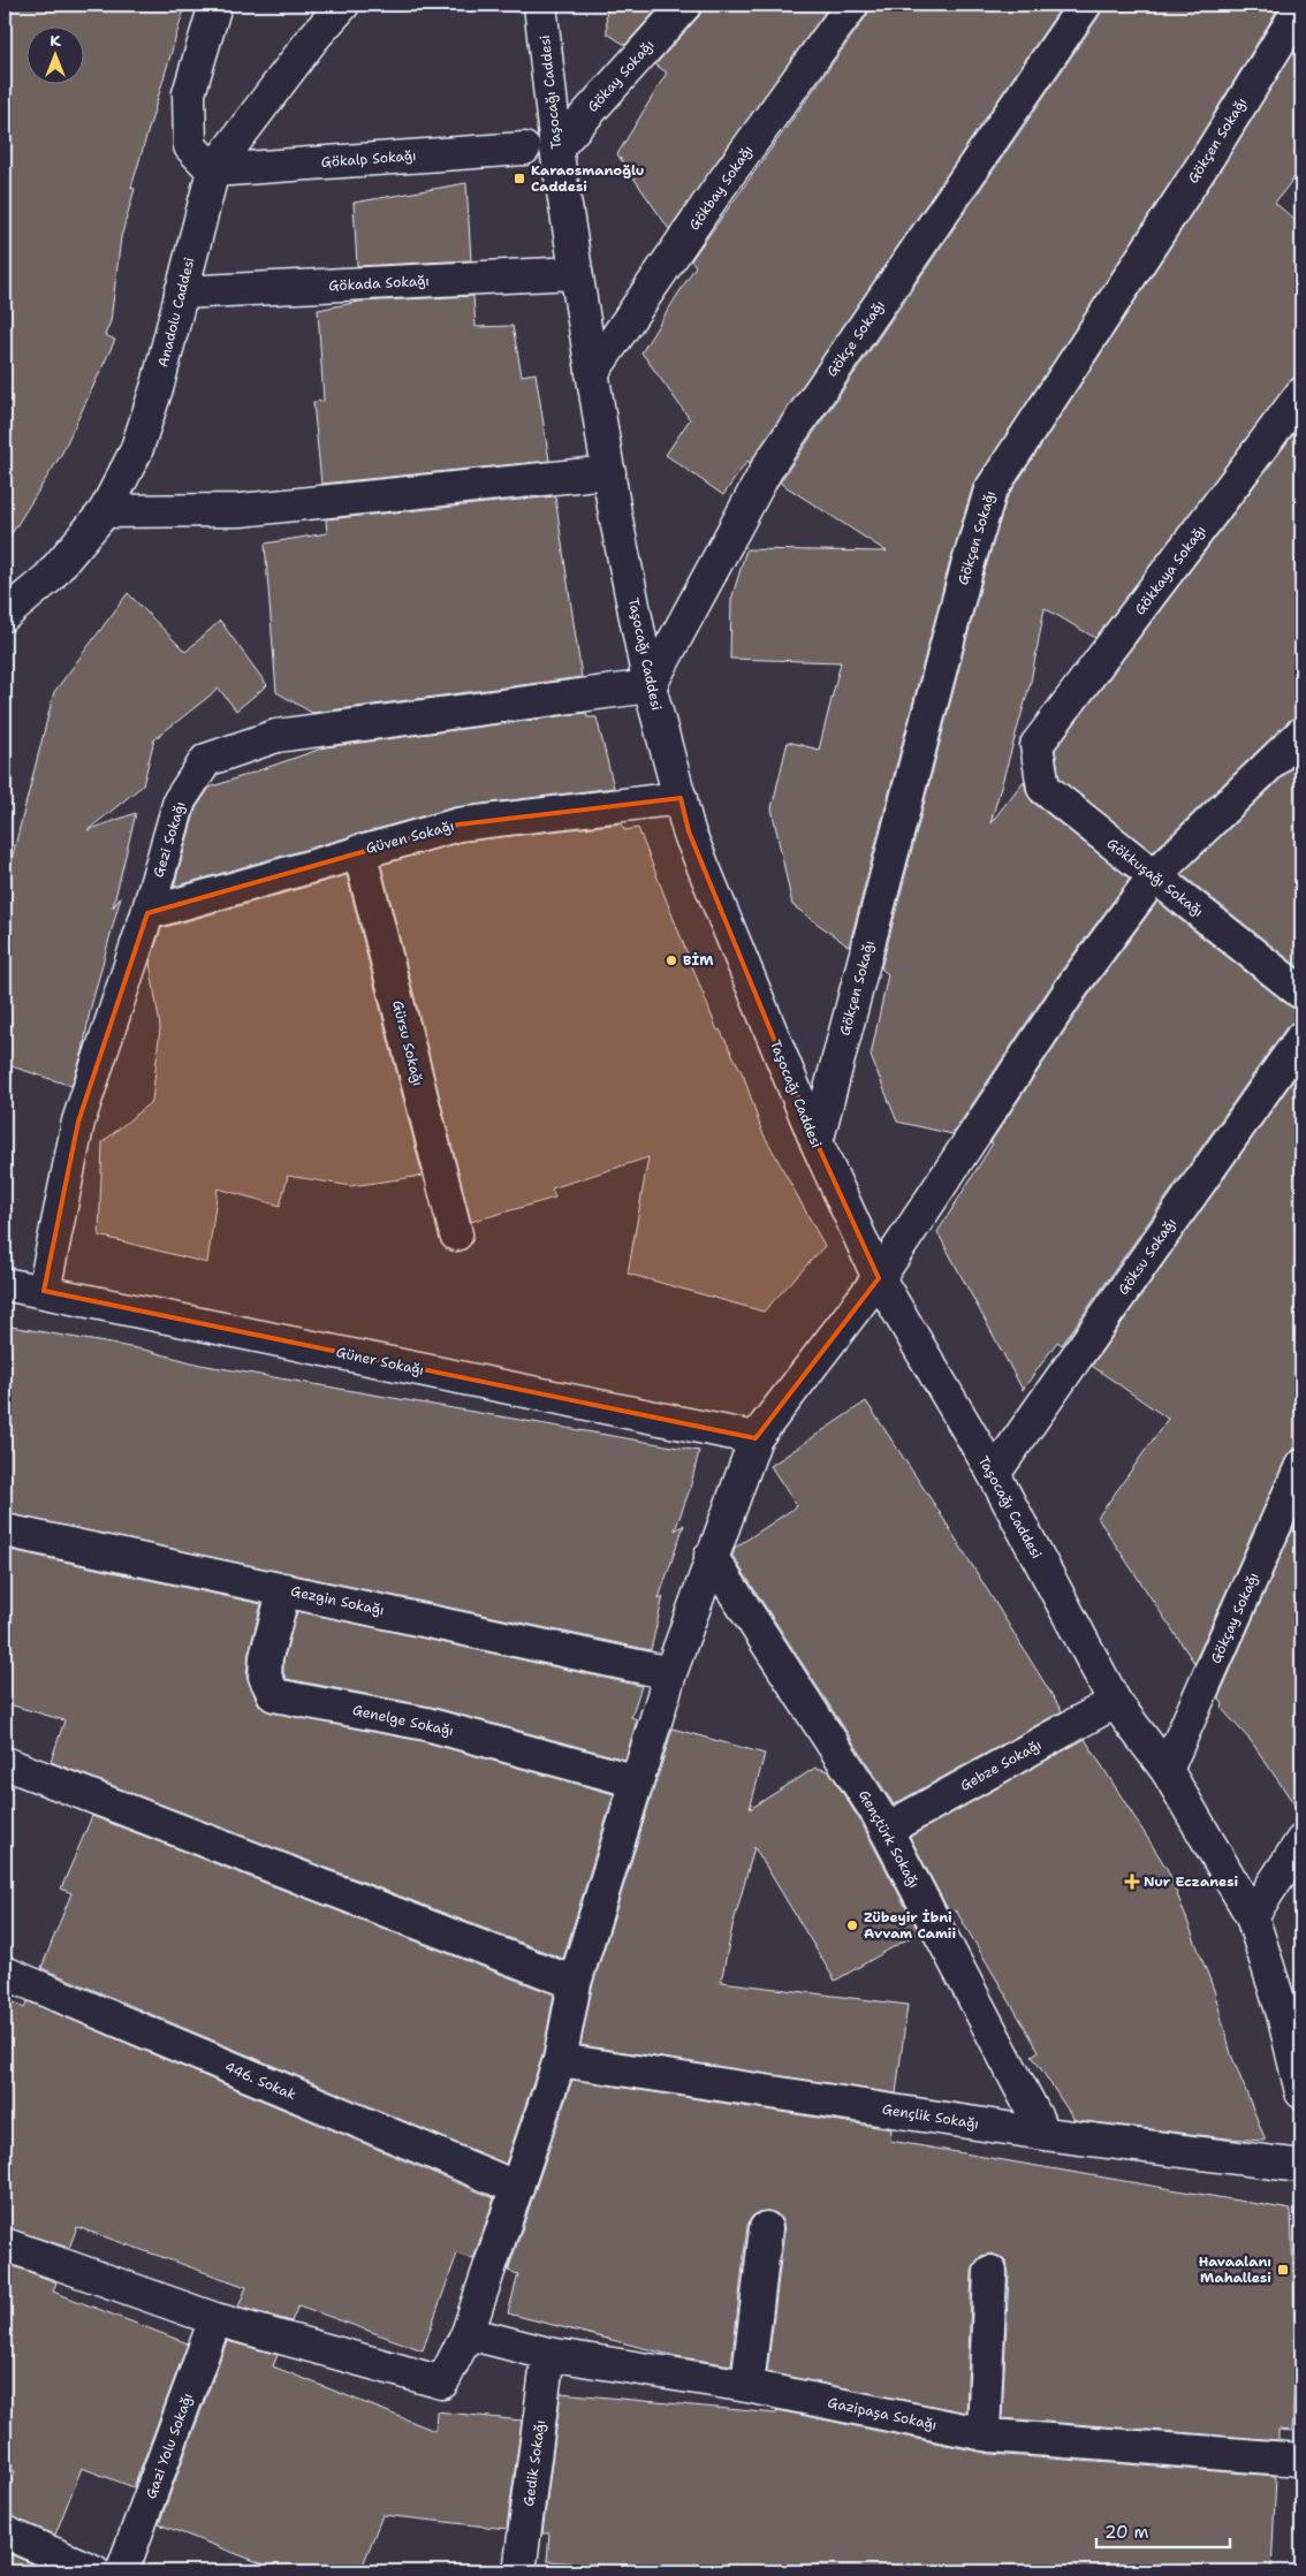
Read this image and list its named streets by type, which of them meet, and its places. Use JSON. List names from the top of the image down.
{
  "streets": {
    "street": [
      "Gökay Sokağı",
      "Taşocağı Caddesi",
      "Gökçen Sokağı",
      "Gökalp Sokağı",
      "Gökbay Sokağı",
      "Gökada Sokağı",
      "Anadolu Caddesi",
      "Gökçe Sokağı",
      "Gökkaya Sokağı",
      "Güven Sokağı",
      "Gezi Sokağı",
      "Gökkuşağı Sokağı",
      "Gürsu Sokağı",
      "Göksu Sokağı",
      "Güner Sokağı",
      "Gezgin Sokağı",
      "Gökçay Sokağı",
      "Genelge Sokağı",
      "Gebze Sokağı",
      "Gençtürk Sokağı",
      "446. Sokak",
      "Gençlik Sokağı",
      "Gazipaşa Sokağı",
      "Gazi Yolu Sokağı",
      "Gedik Sokağı"
    ]
  },
  "crossings": [
    ["Gökay Sokağı", "Taşocağı Caddesi"],
    ["Taşocağı Caddesi", "Gökçen Sokağı"],
    ["Taşocağı Caddesi", "Gökbay Sokağı"],
    ["Taşocağı Caddesi", "Gökada Sokağı"],
    ["Taşocağı Caddesi", "Gökçe Sokağı"],
    ["Taşocağı Caddesi", "Güven Sokağı"],
    ["Taşocağı Caddesi", "Gezi Sokağı"],
    ["Taşocağı Caddesi", "Göksu Sokağı"],
    ["Taşocağı Caddesi", "Gökçay Sokağı"],
    ["Taşocağı Caddesi", "Gebze Sokağı"],
    ["Gökalp Sokağı", "Anadolu Caddesi"],
    ["Gökada Sokağı", "Anadolu Caddesi"],
    ["Gökçe Sokağı", "Gezi Sokağı"],
    ["Gökkaya Sokağı", "Gökkuşağı Sokağı"],
    ["Güven Sokağı", "Gezi Sokağı"],
    ["Güven Sokağı", "Gürsu Sokağı"],
    ["Gezi Sokağı", "Güner Sokağı"],
    ["Gezgin Sokağı", "Genelge Sokağı"],
    ["Gebze Sokağı", "Gençtürk Sokağı"],
    ["Gençtürk Sokağı", "Gençlik Sokağı"],
    ["Gazipaşa Sokağı", "Gedik Sokağı"]
  ],
  "places": {
    "transit": ["Karaosmanoğlu Caddesi", "Havaalanı Mahallesi"],
    "other": ["BİM", "Zübeyir İbni Avvam Camii"],
    "health": ["Nur Eczanesi"]
  },
  "scale_bar": "20 m",
  "north": "top"
}
